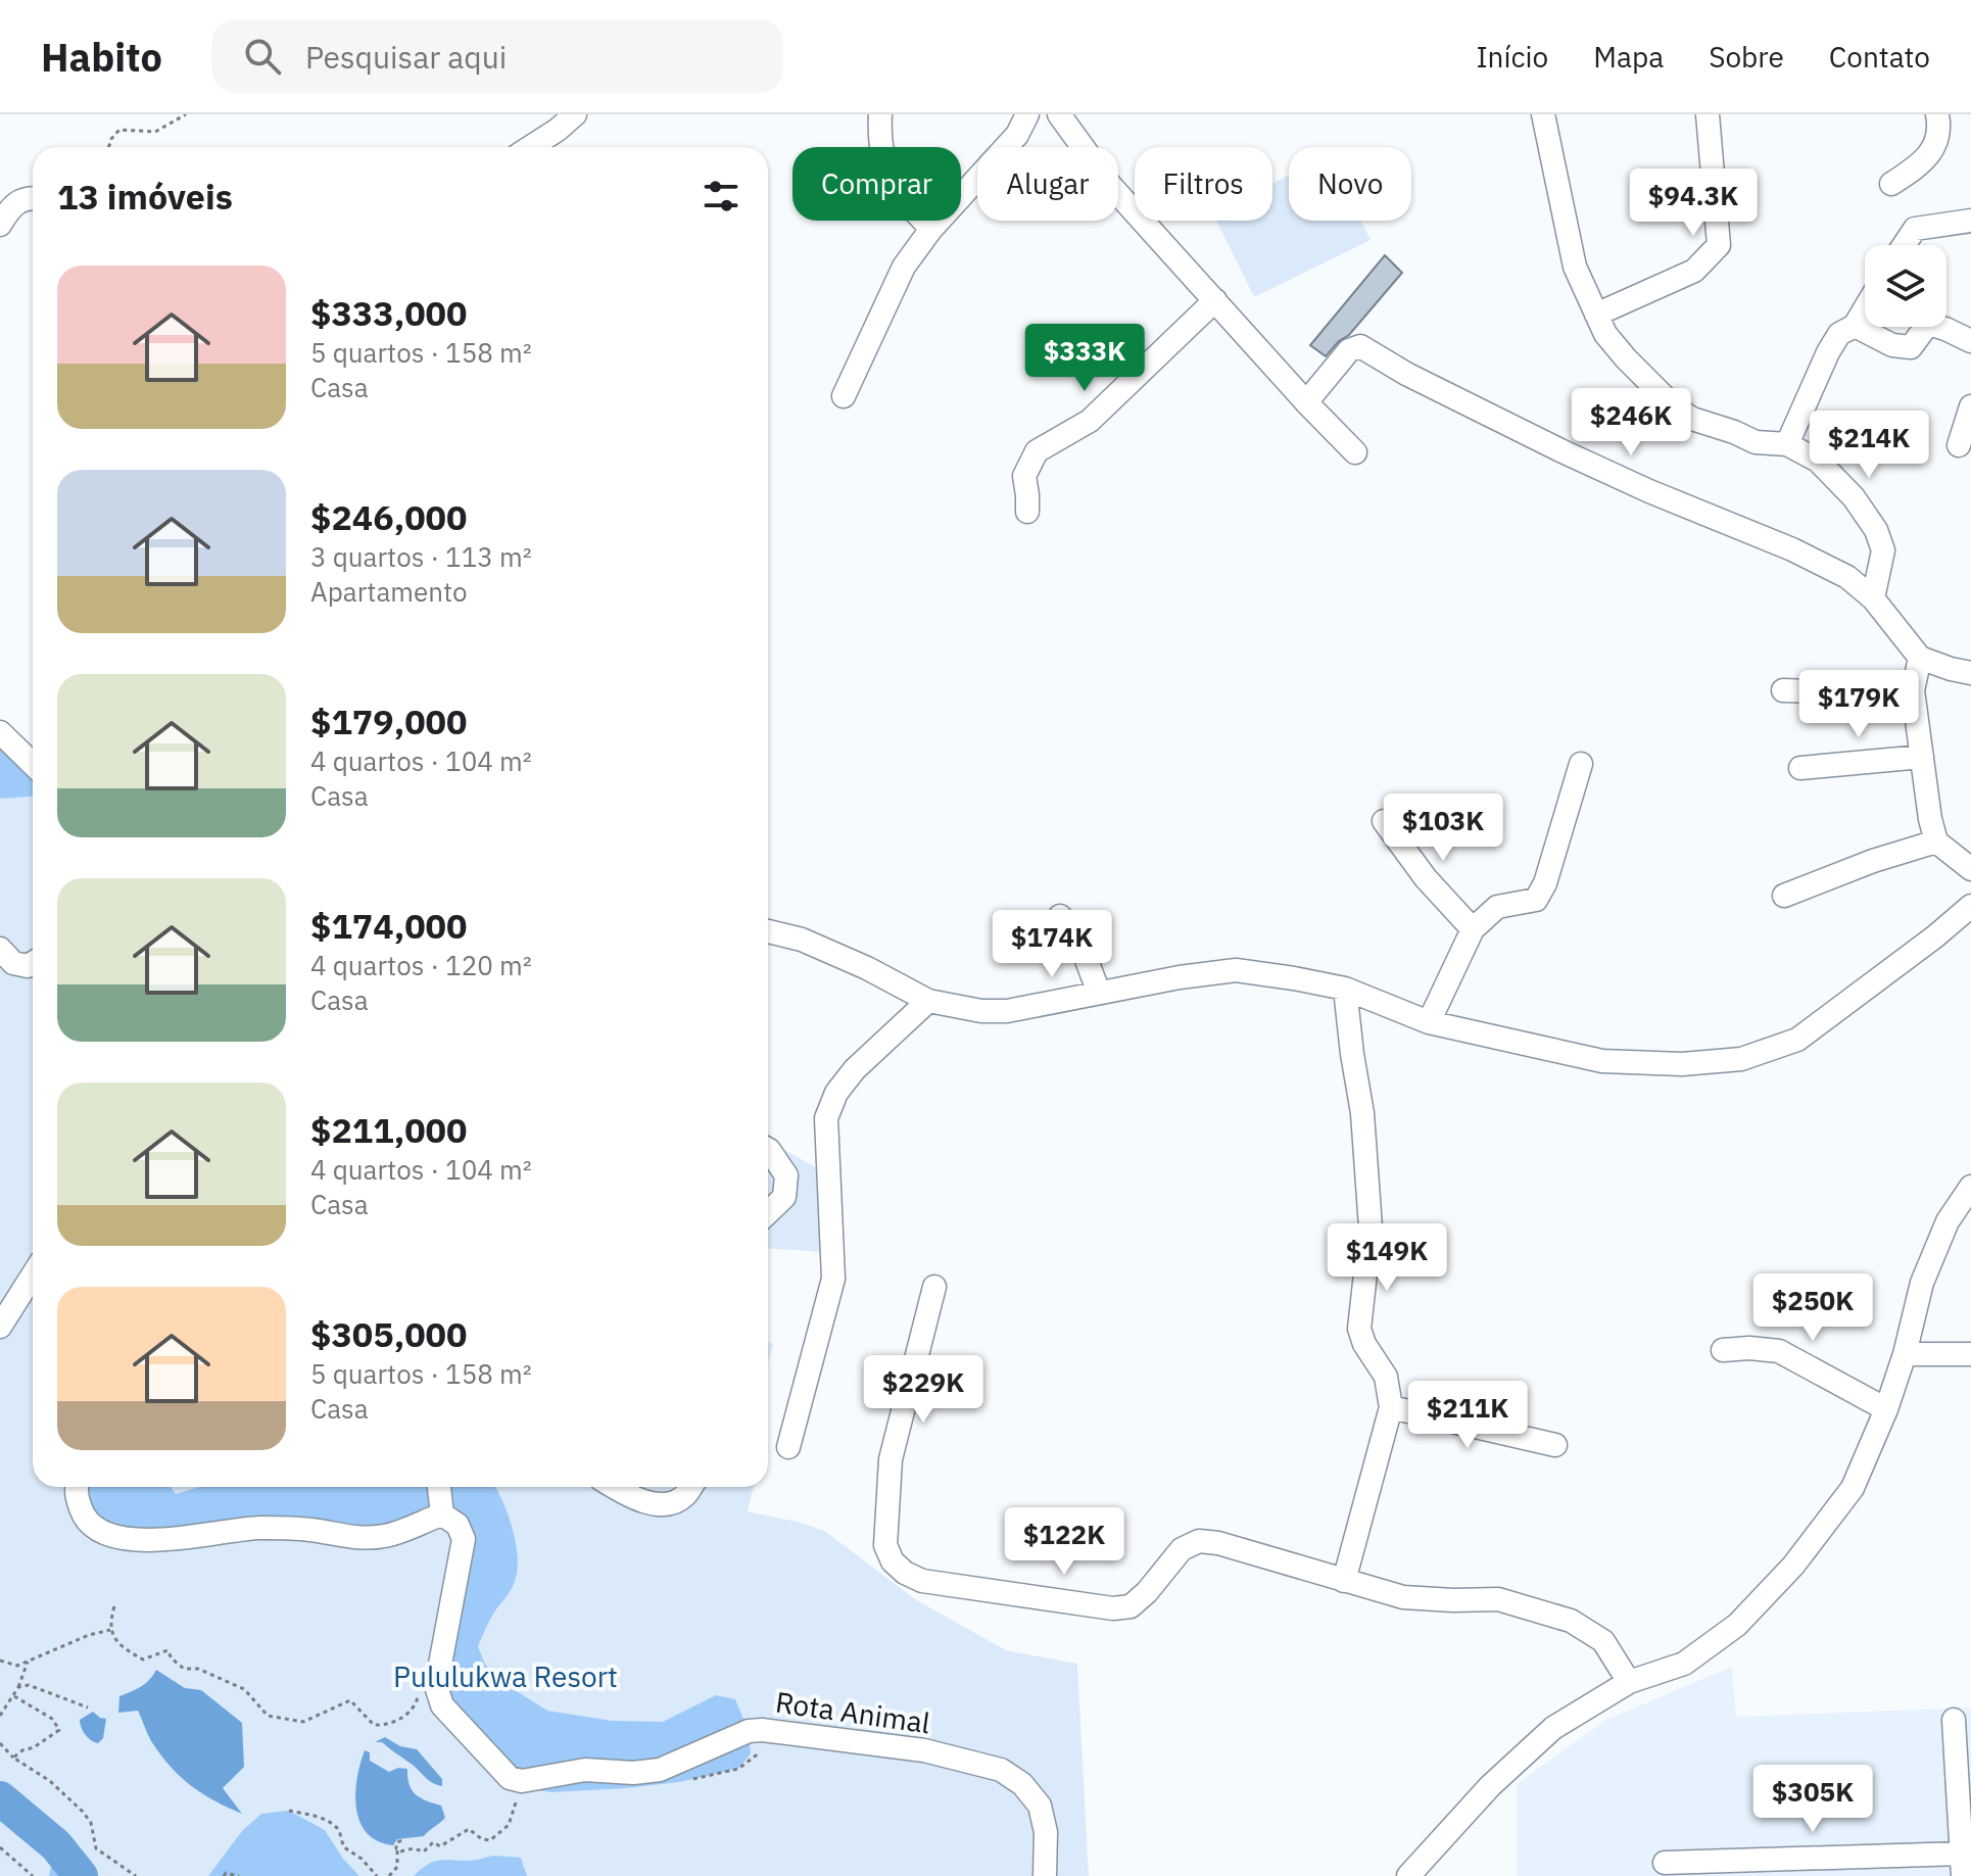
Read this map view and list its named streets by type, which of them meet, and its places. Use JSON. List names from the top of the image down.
{
  "streets": {
    "street": ["Rota Animal"]
  },
  "parks": ["Pululukwa Resort"],
  "page": {
    "header": "Habito",
    "search": "Pesquisar aqui",
    "nav": [
      "Início",
      "Mapa",
      "Sobre",
      "Contato"
    ],
    "chip": [
      "Comprar",
      "Alugar",
      "Filtros",
      "Novo"
    ],
    "heading": "13 imóveis",
    "price": [
      "$94.3K",
      "$333K",
      "$246K",
      "$214K",
      "$179K",
      "$103K",
      "$174K",
      "$149K",
      "$250K",
      "$229K",
      "$211K",
      "$122K",
      "$305K"
    ],
    "list": [
      {
        "name": "$333,000",
        "note": "5 quartos · 158 m² · Casa"
      },
      {
        "name": "$246,000",
        "note": "3 quartos · 113 m² · Apartamento"
      },
      {
        "name": "$179,000",
        "note": "4 quartos · 104 m² · Casa"
      },
      {
        "name": "$174,000",
        "note": "4 quartos · 120 m² · Casa"
      },
      {
        "name": "$211,000",
        "note": "4 quartos · 104 m² · Casa"
      },
      {
        "name": "$305,000",
        "note": "5 quartos · 158 m² · Casa"
      }
    ]
  }
}
